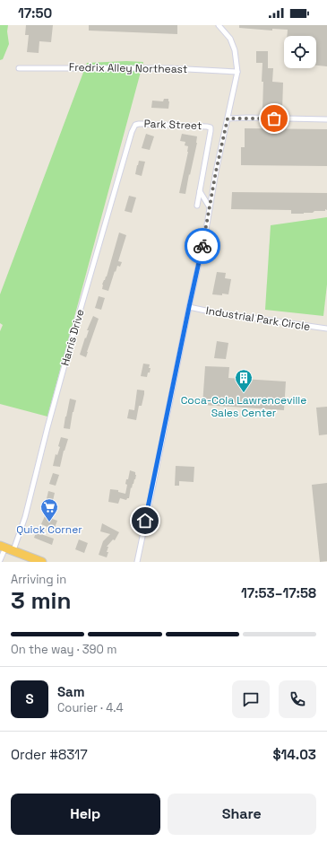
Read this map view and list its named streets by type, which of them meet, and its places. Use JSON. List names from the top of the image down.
{
  "streets": {
    "street": [
      "Fredrix Alley Northeast",
      "Park Street",
      "Industrial Park Circle",
      "Harris Drive"
    ]
  },
  "crossings": [
    ["Park Street", "Harris Drive"]
  ],
  "places": {
    "building": ["Coca-Cola Lawrenceville Sales Center"],
    "supermarket": ["Quick Corner"]
  },
  "page": {
    "status": "17:50",
    "heading": ["3 min", "Arriving in", "17:53–17:58"],
    "panel": [
      "Sam",
      "Courier · 4.4",
      "Order #8317",
      "$14.03"
    ],
    "bar": "On the way · 390 m",
    "round": "S",
    "buttons": ["Help", "Share"]
  }
}
